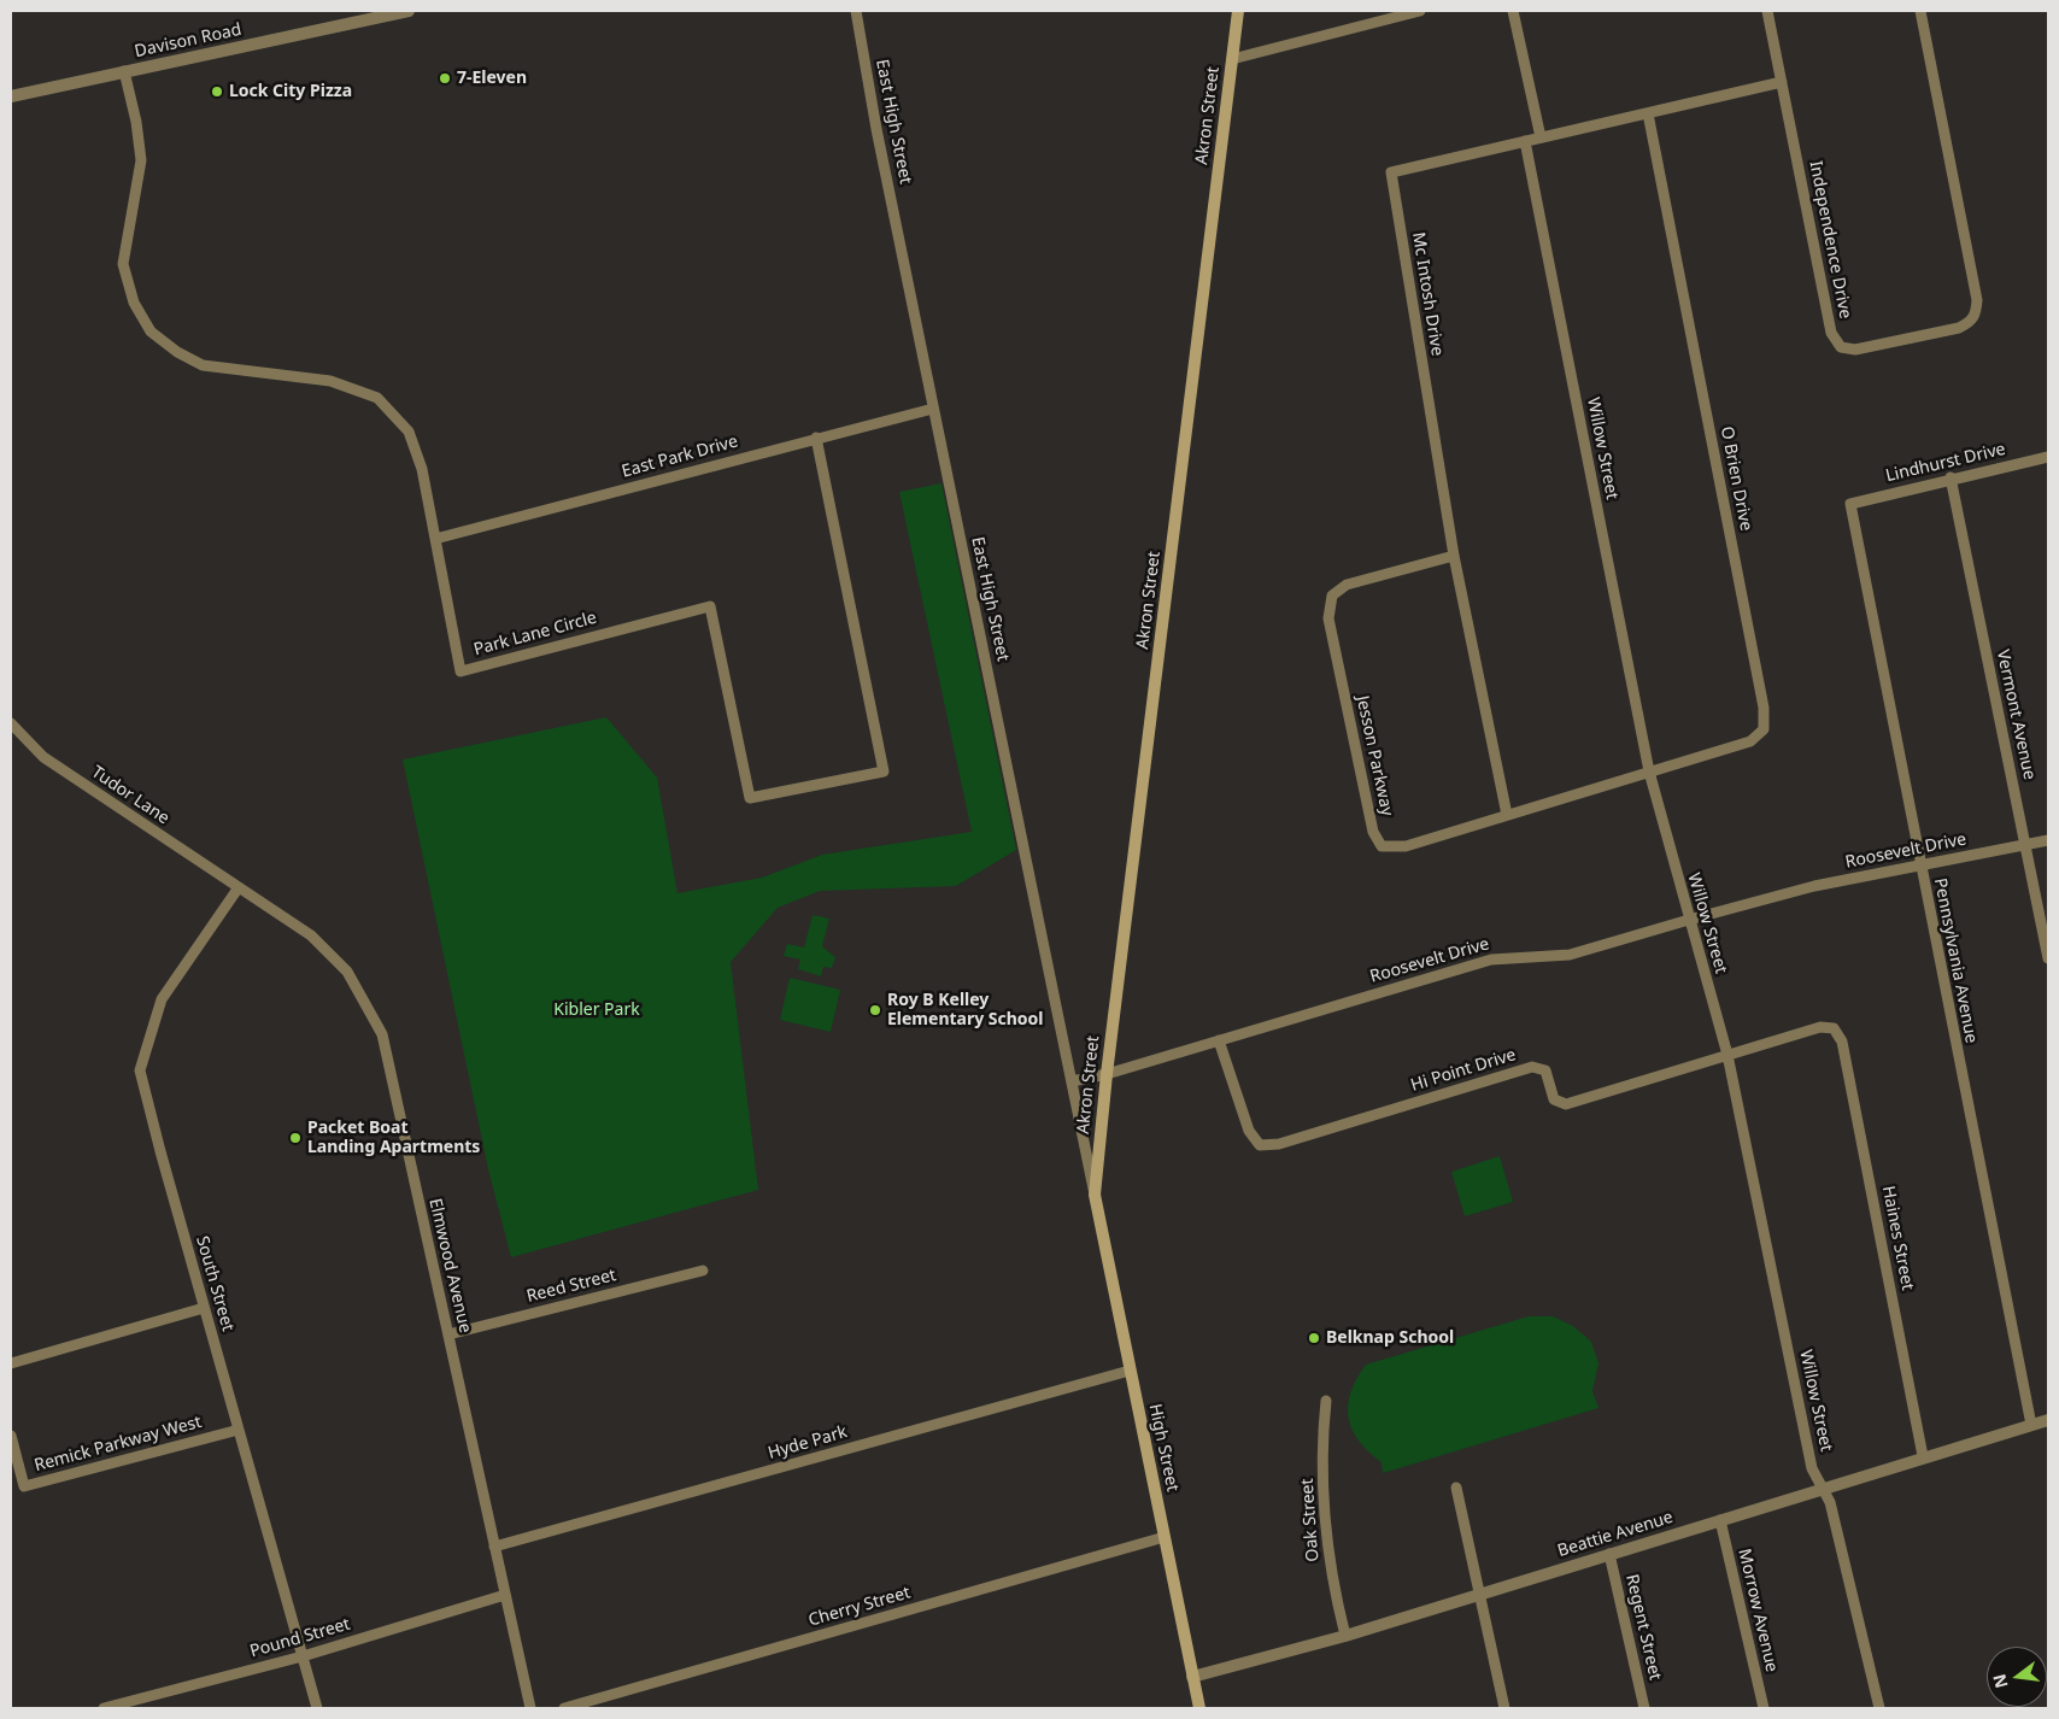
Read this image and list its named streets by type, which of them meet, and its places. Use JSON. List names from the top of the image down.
{
  "streets": {
    "main road": ["Akron Street", "High Street"],
    "street": [
      "Davison Road",
      "East High Street",
      "Independence Drive",
      "Mc Intosh Drive",
      "Willow Street",
      "East Park Drive",
      "Lindhurst Drive",
      "O Brien Drive",
      "Park Lane Circle",
      "Vermont Avenue",
      "Jesson Parkway",
      "Tudor Lane",
      "Roosevelt Drive",
      "Pennsylvania Avenue",
      "Hi Point Drive",
      "Haines Street",
      "Elmwood Avenue",
      "South Street",
      "Reed Street",
      "Hyde Park",
      "Remick Parkway West",
      "Oak Street",
      "Beattie Avenue",
      "Cherry Street",
      "Morrow Avenue",
      "Regent Street",
      "Pound Street"
    ]
  },
  "crossings": [
    ["Davison Road", "Park Lane Circle"],
    ["Akron Street", "East High Street"],
    ["Akron Street", "Roosevelt Drive"],
    ["Akron Street", "High Street"],
    ["East High Street", "East Park Drive"],
    ["East High Street", "Roosevelt Drive"],
    ["East High Street", "High Street"],
    ["Independence Drive", "Mc Intosh Drive"],
    ["Mc Intosh Drive", "Willow Street"],
    ["Mc Intosh Drive", "O Brien Drive"],
    ["Mc Intosh Drive", "Jesson Parkway"],
    ["Willow Street", "O Brien Drive"],
    ["Willow Street", "Jesson Parkway"],
    ["Willow Street", "Roosevelt Drive"],
    ["Willow Street", "Hi Point Drive"],
    ["Willow Street", "Beattie Avenue"],
    ["East Park Drive", "Park Lane Circle"],
    ["Lindhurst Drive", "Vermont Avenue"],
    ["Lindhurst Drive", "Pennsylvania Avenue"],
    ["O Brien Drive", "Jesson Parkway"],
    ["Vermont Avenue", "Roosevelt Drive"],
    ["Tudor Lane", "Elmwood Avenue"],
    ["Tudor Lane", "South Street"],
    ["Roosevelt Drive", "Pennsylvania Avenue"],
    ["Roosevelt Drive", "Hi Point Drive"],
    ["Pennsylvania Avenue", "Beattie Avenue"],
    ["Hi Point Drive", "Haines Street"],
    ["Haines Street", "Beattie Avenue"],
    ["Elmwood Avenue", "South Street"],
    ["Elmwood Avenue", "Reed Street"],
    ["Elmwood Avenue", "Hyde Park"],
    ["Elmwood Avenue", "Pound Street"],
    ["South Street", "Remick Parkway West"],
    ["South Street", "Pound Street"],
    ["Hyde Park", "High Street"],
    ["High Street", "Beattie Avenue"],
    ["High Street", "Cherry Street"],
    ["Oak Street", "Beattie Avenue"],
    ["Beattie Avenue", "Morrow Avenue"],
    ["Beattie Avenue", "Regent Street"]
  ],
  "parks": ["Kibler Park"],
  "places": [
    "7-Eleven",
    "Lock City Pizza",
    "Roy B Kelley Elementary School",
    "Packet Boat Landing Apartments",
    "Belknap School"
  ],
  "north": "left"
}
